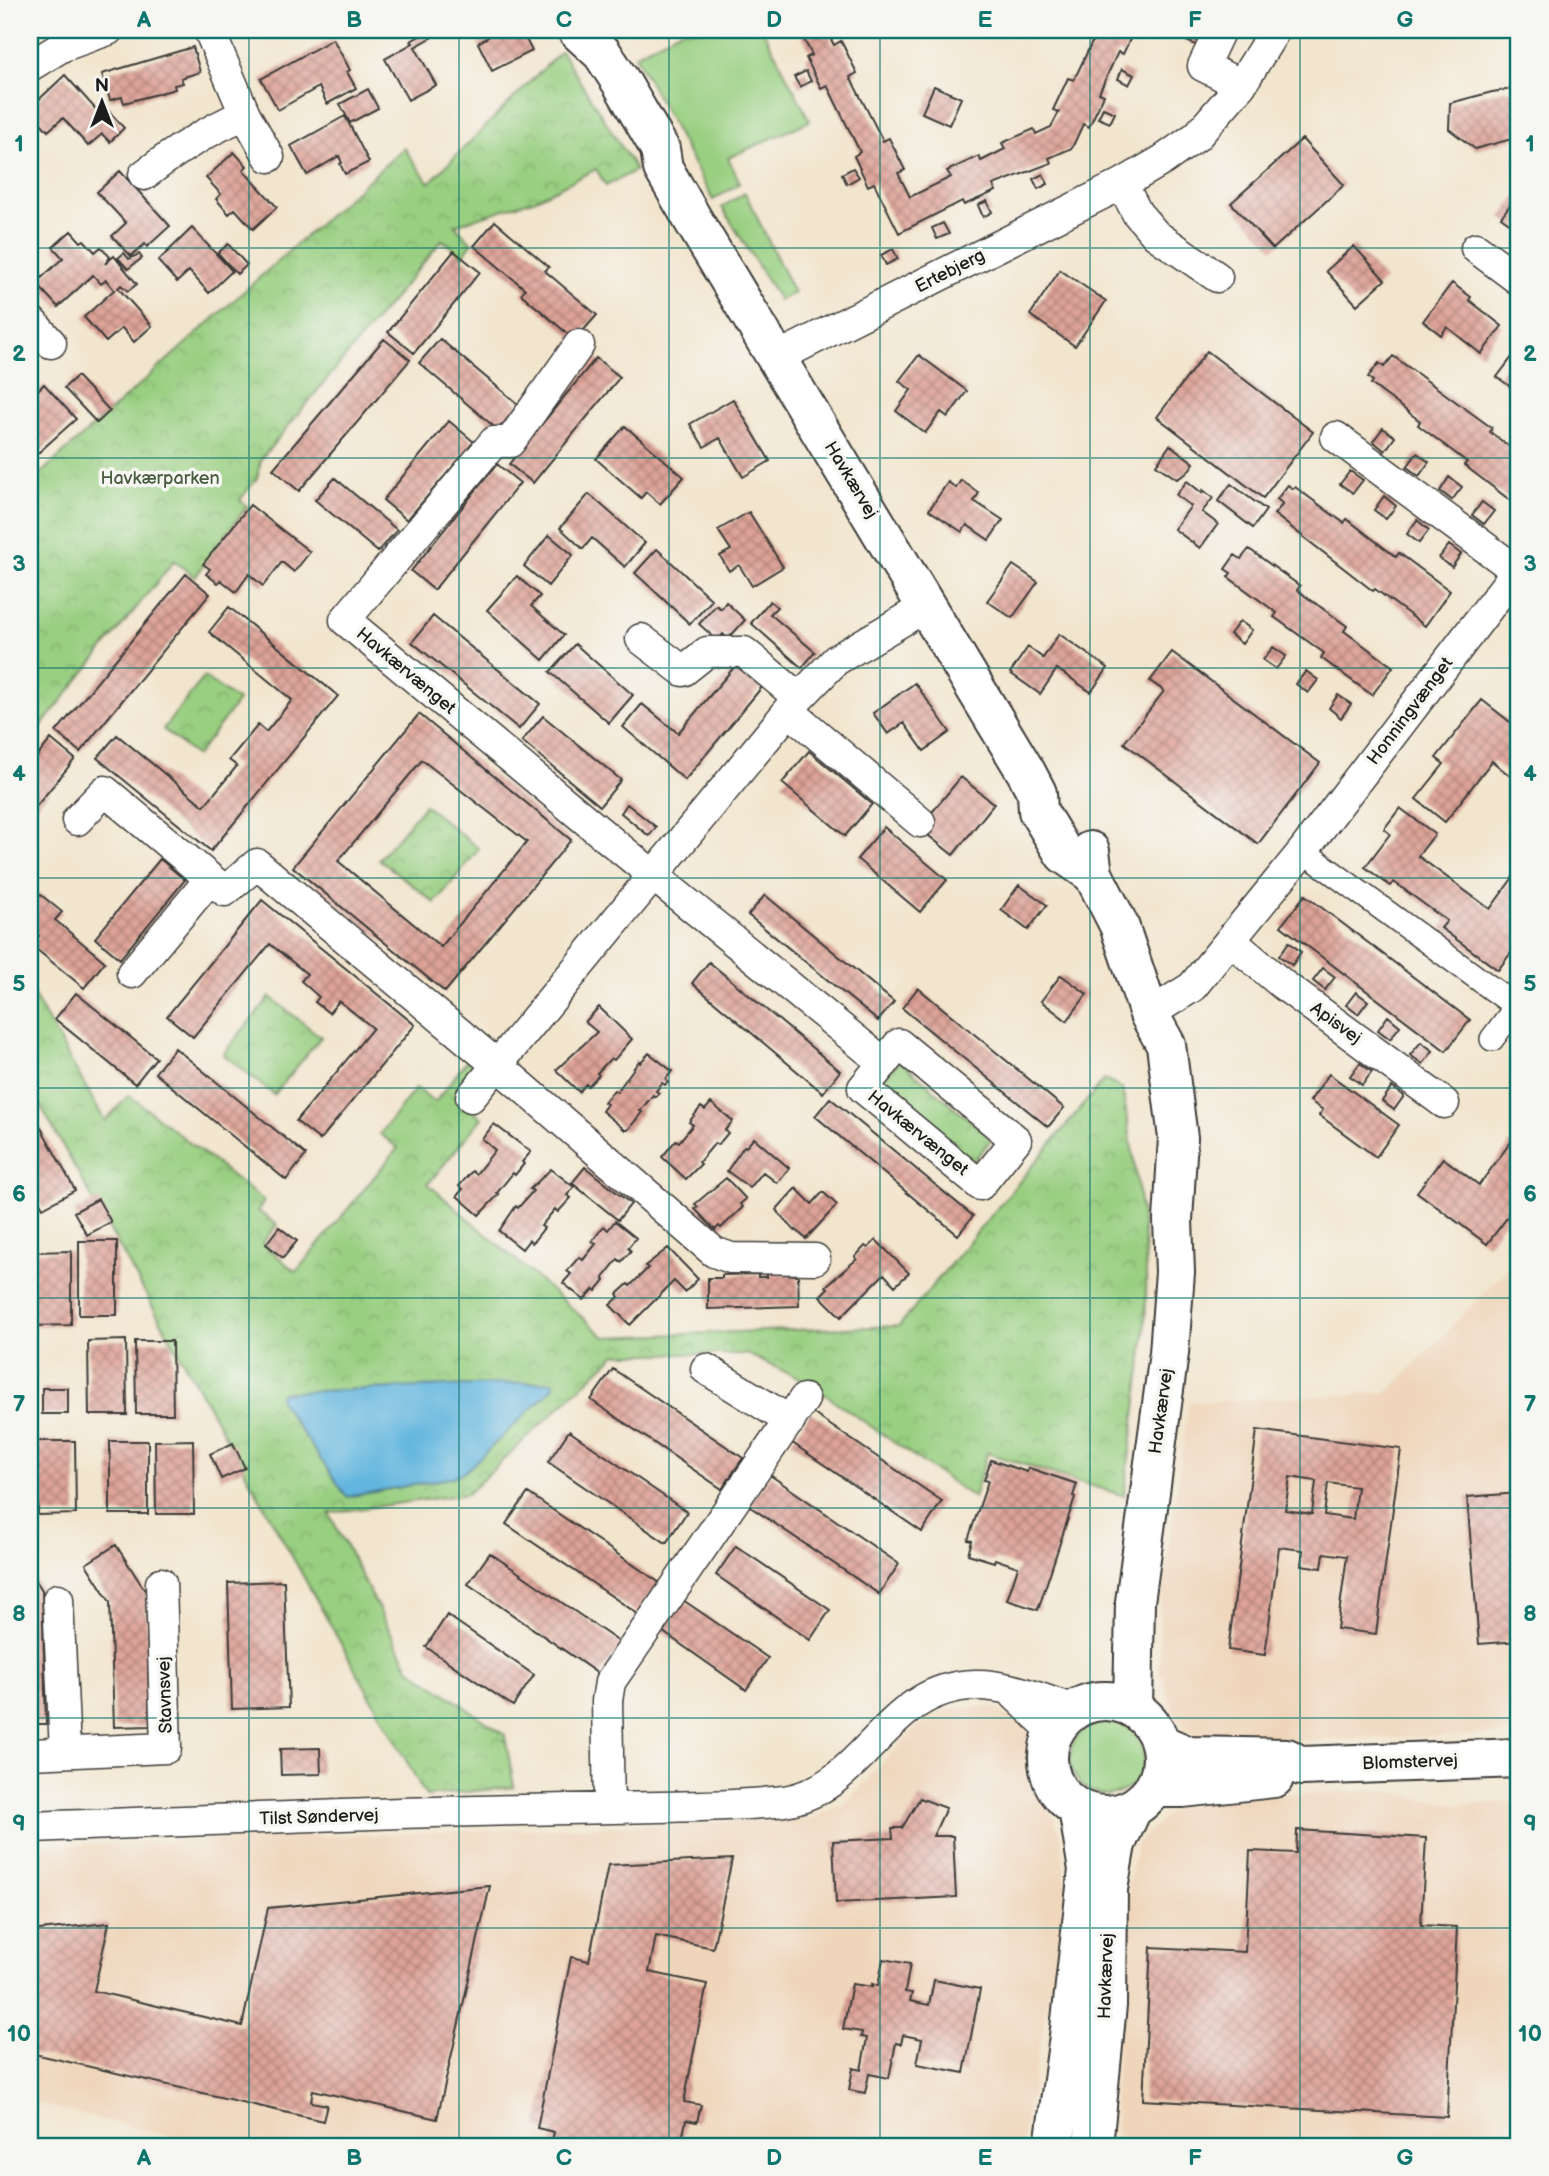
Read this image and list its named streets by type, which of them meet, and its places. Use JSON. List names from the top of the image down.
{
  "streets": {
    "street": [
      "Ertebjerg",
      "Havkærvej",
      "Havkærvænget",
      "Honningvænget",
      "Apisvej",
      "Stavnsvej",
      "Blomstervej",
      "Tilst Søndervej"
    ]
  },
  "crossings": [
    ["Ertebjerg", "Havkærvej"],
    ["Havkærvej", "Honningvænget"],
    ["Havkærvej", "Blomstervej"],
    ["Havkærvej", "Tilst Søndervej"],
    ["Honningvænget", "Apisvej"],
    ["Blomstervej", "Tilst Søndervej"]
  ],
  "parks": ["Havkærparken"],
  "north": "top",
  "grid": {
    "columns": [
      "A",
      "B",
      "C",
      "D",
      "E",
      "F",
      "G"
    ],
    "rows": [
      "1",
      "2",
      "3",
      "4",
      "5",
      "6",
      "7",
      "8",
      "9",
      "10"
    ]
  }
}
